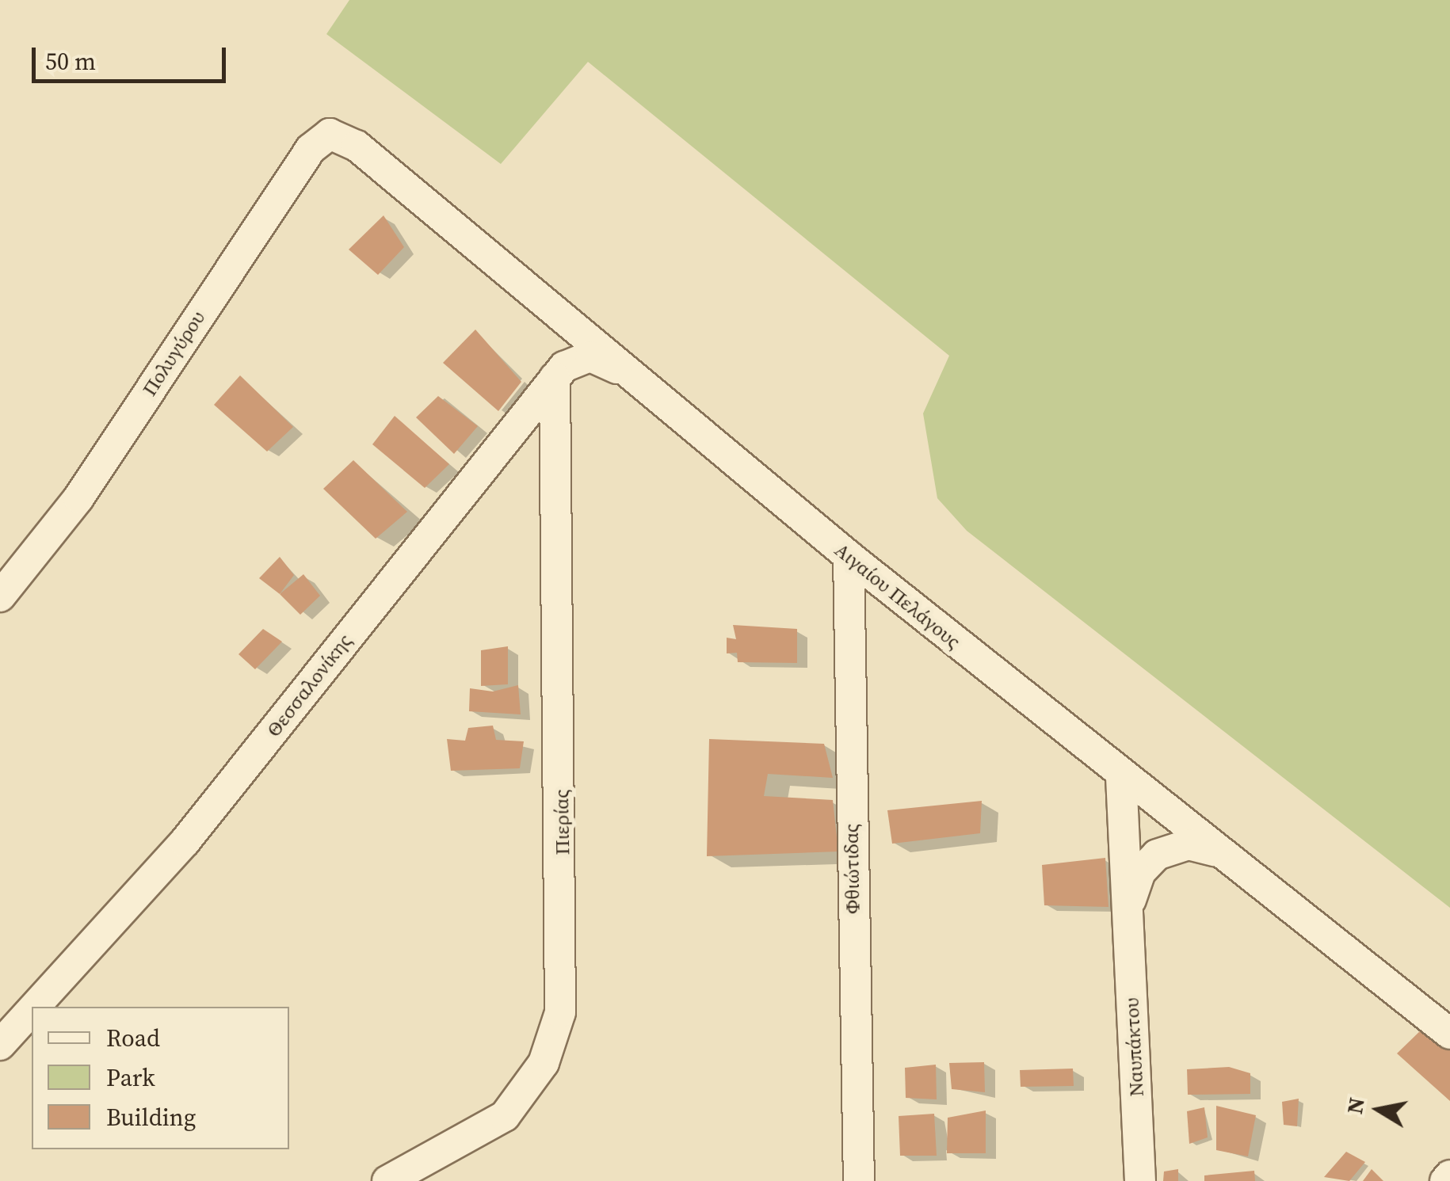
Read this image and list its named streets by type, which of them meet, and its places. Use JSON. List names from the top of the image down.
{
  "streets": {
    "street": [
      "Πολυγύρου",
      "Αιγαίου Πελάγους",
      "Θεσσαλονίκης",
      "Πιερίας",
      "Φθιώτιδας",
      "Ναυπάκτου"
    ]
  },
  "crossings": [
    ["Πολυγύρου", "Αιγαίου Πελάγους"],
    ["Αιγαίου Πελάγους", "Θεσσαλονίκης"],
    ["Αιγαίου Πελάγους", "Φθιώτιδας"],
    ["Αιγαίου Πελάγους", "Ναυπάκτου"],
    ["Θεσσαλονίκης", "Πιερίας"]
  ],
  "legend": ["Road", "Park", "Building"],
  "scale_bar": "50 m",
  "north": "left"
}
